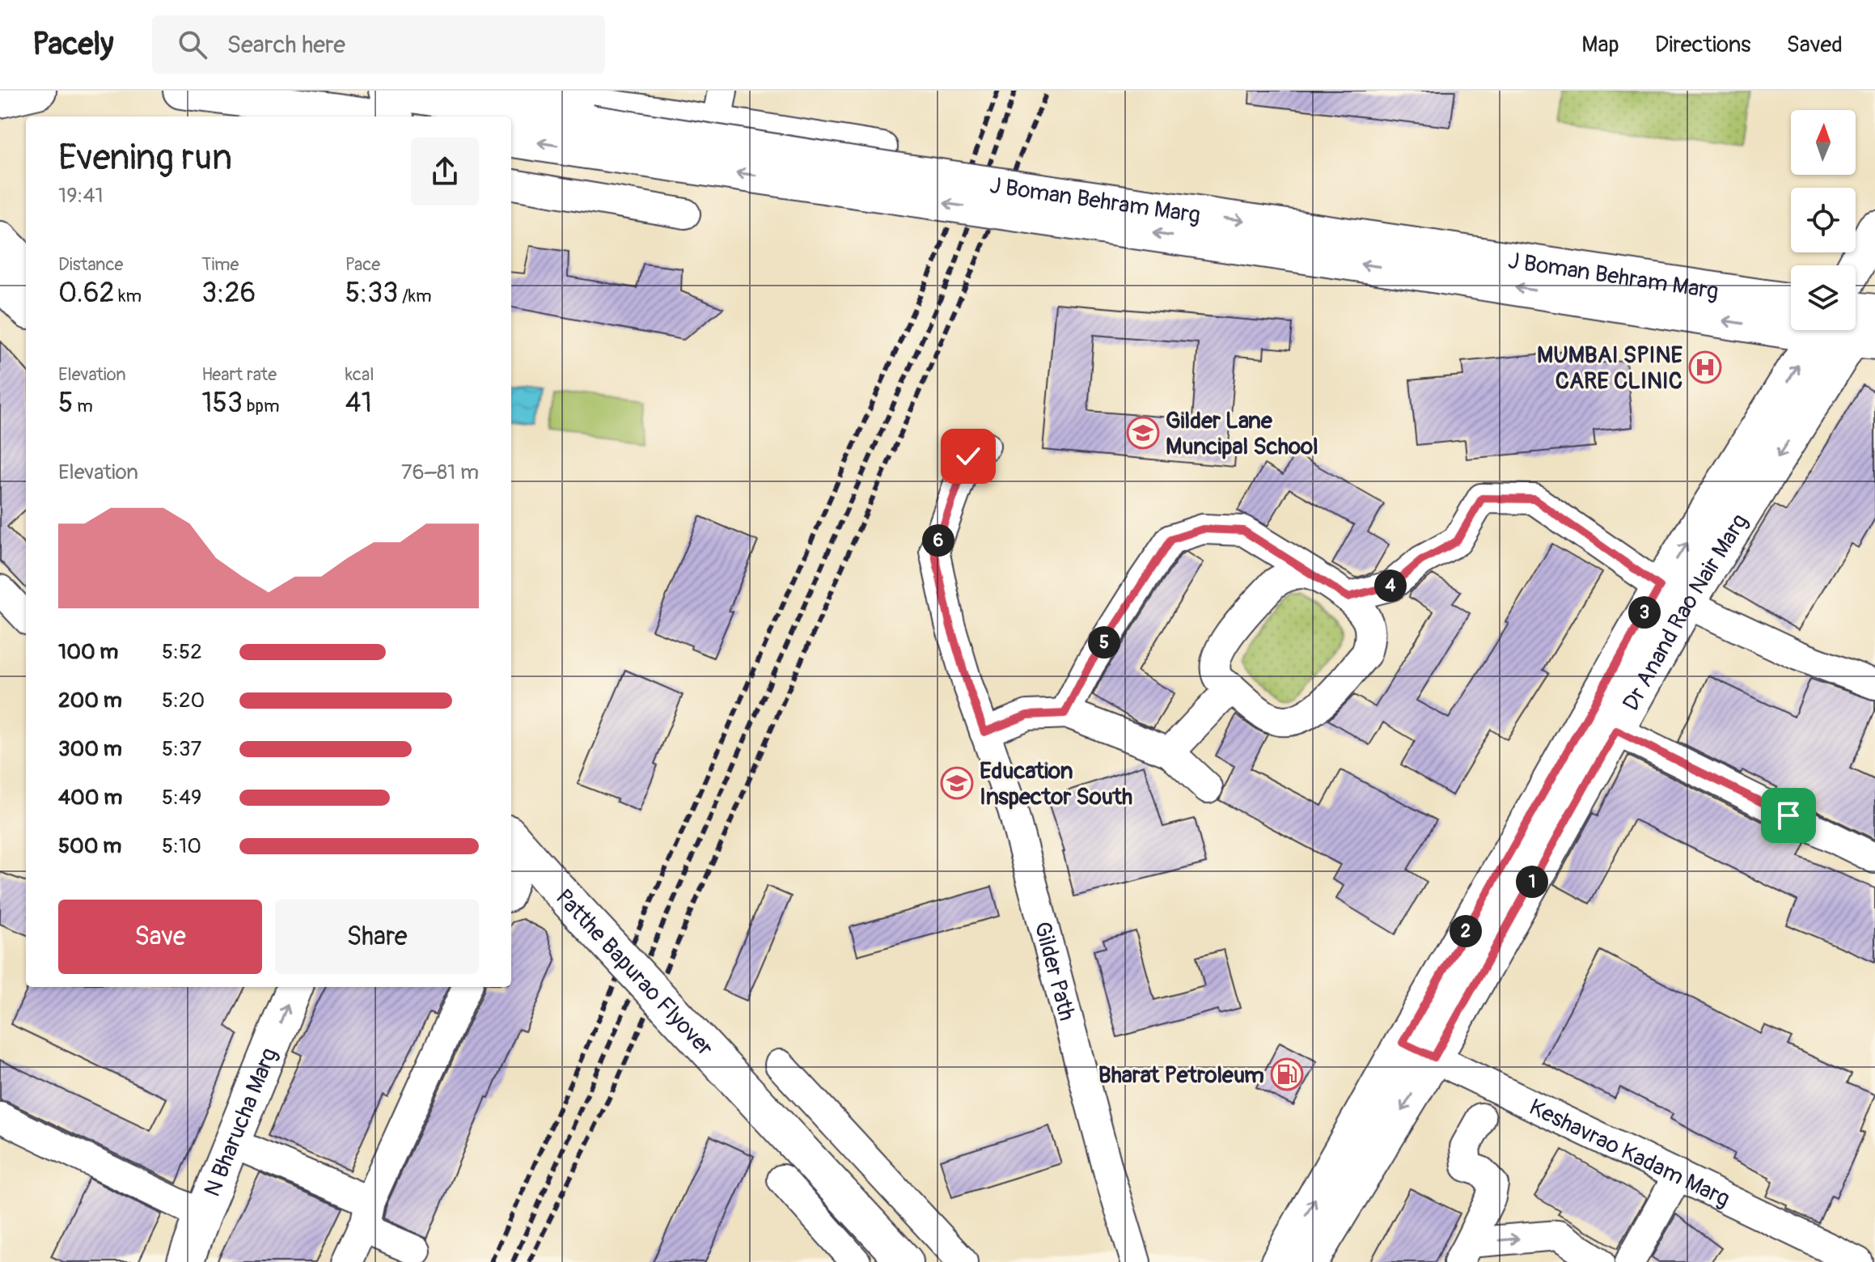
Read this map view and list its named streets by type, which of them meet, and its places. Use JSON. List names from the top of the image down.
{
  "streets": {
    "main road": [
      "J Boman Behram Marg",
      "Dr Anand Rao Nair Marg",
      "Patthe Bapurao Flyover",
      "N Bharucha Marg"
    ],
    "street": ["Gilder Path", "Keshavrao Kadam Marg"]
  },
  "crossings": [
    ["Dr Anand Rao Nair Marg", "Keshavrao Kadam Marg"]
  ],
  "one_way": ["N Bharucha Marg"],
  "places": {
    "hospital": ["MUMBAI SPINE CARE CLINIC"],
    "school or university": ["Gilder Lane Muncipal School", "Education Inspector South"],
    "fuel station": ["Bharat Petroleum"]
  },
  "north": "top",
  "page": {
    "header": "Pacely",
    "search": "Search here",
    "nav": ["Map", "Directions", "Saved"],
    "heading": ["Evening run", "19:41"],
    "stats": [
      ["Distance", "0.62 km"],
      ["Time", "3:26"],
      ["Pace", "5:33 /km"],
      ["Elevation", "5 m"],
      ["Heart rate", "153 bpm"],
      ["kcal", "41"]
    ],
    "chart": ["Elevation", "76–81 m"],
    "pins": [
      "6",
      "4",
      "3",
      "5",
      "1",
      "2"
    ],
    "list": [
      {
        "name": "100 m",
        "note": "5:52"
      },
      {
        "name": "200 m",
        "note": "5:20"
      },
      {
        "name": "300 m",
        "note": "5:37"
      },
      {
        "name": "400 m",
        "note": "5:49"
      },
      {
        "name": "500 m",
        "note": "5:10"
      }
    ],
    "buttons": ["Save", "Share"]
  }
}
